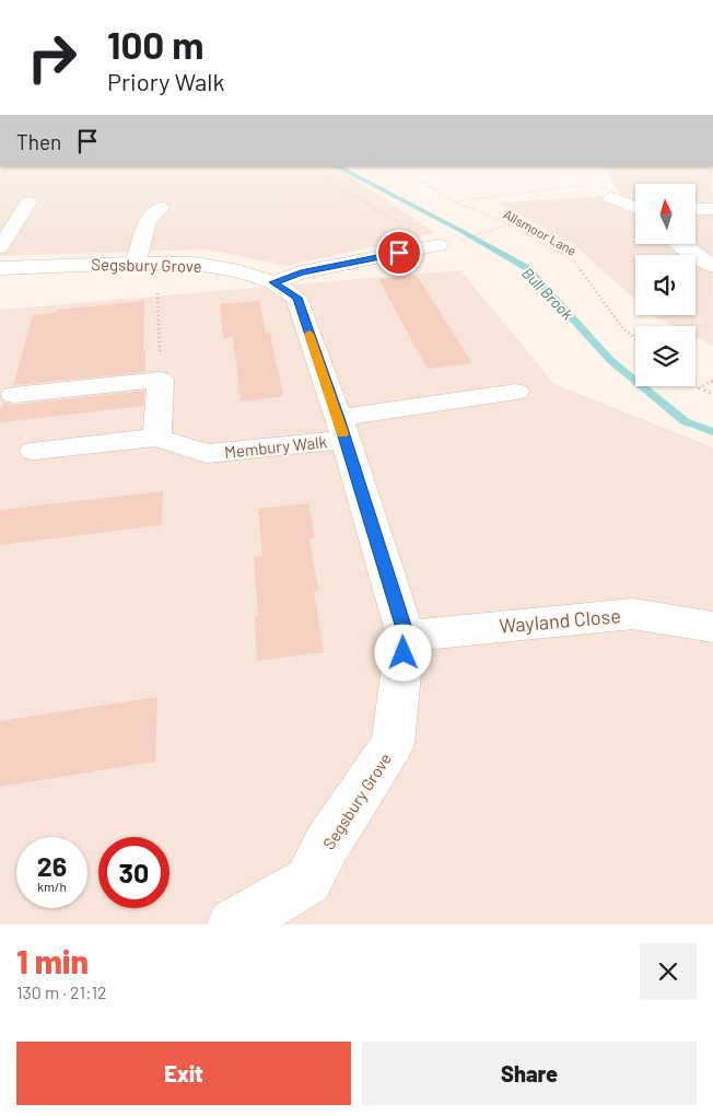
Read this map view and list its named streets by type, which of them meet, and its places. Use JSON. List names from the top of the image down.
{
  "streets": {
    "street": ["Segsbury Grove", "Membury Walk", "Wayland Close"],
    "path": ["Allsmoor Lane"]
  },
  "crossings": [
    ["Segsbury Grove", "Membury Walk"],
    ["Segsbury Grove", "Wayland Close"]
  ],
  "water": ["Bull Brook"],
  "north": "top",
  "page": {
    "turn": ["100 m", "Priory Walk"],
    "then": "Then",
    "speed": "26 km/h",
    "limit": "30",
    "heading": ["1 min", "130 m · 21:12"],
    "buttons": ["Exit", "Share"]
  }
}
